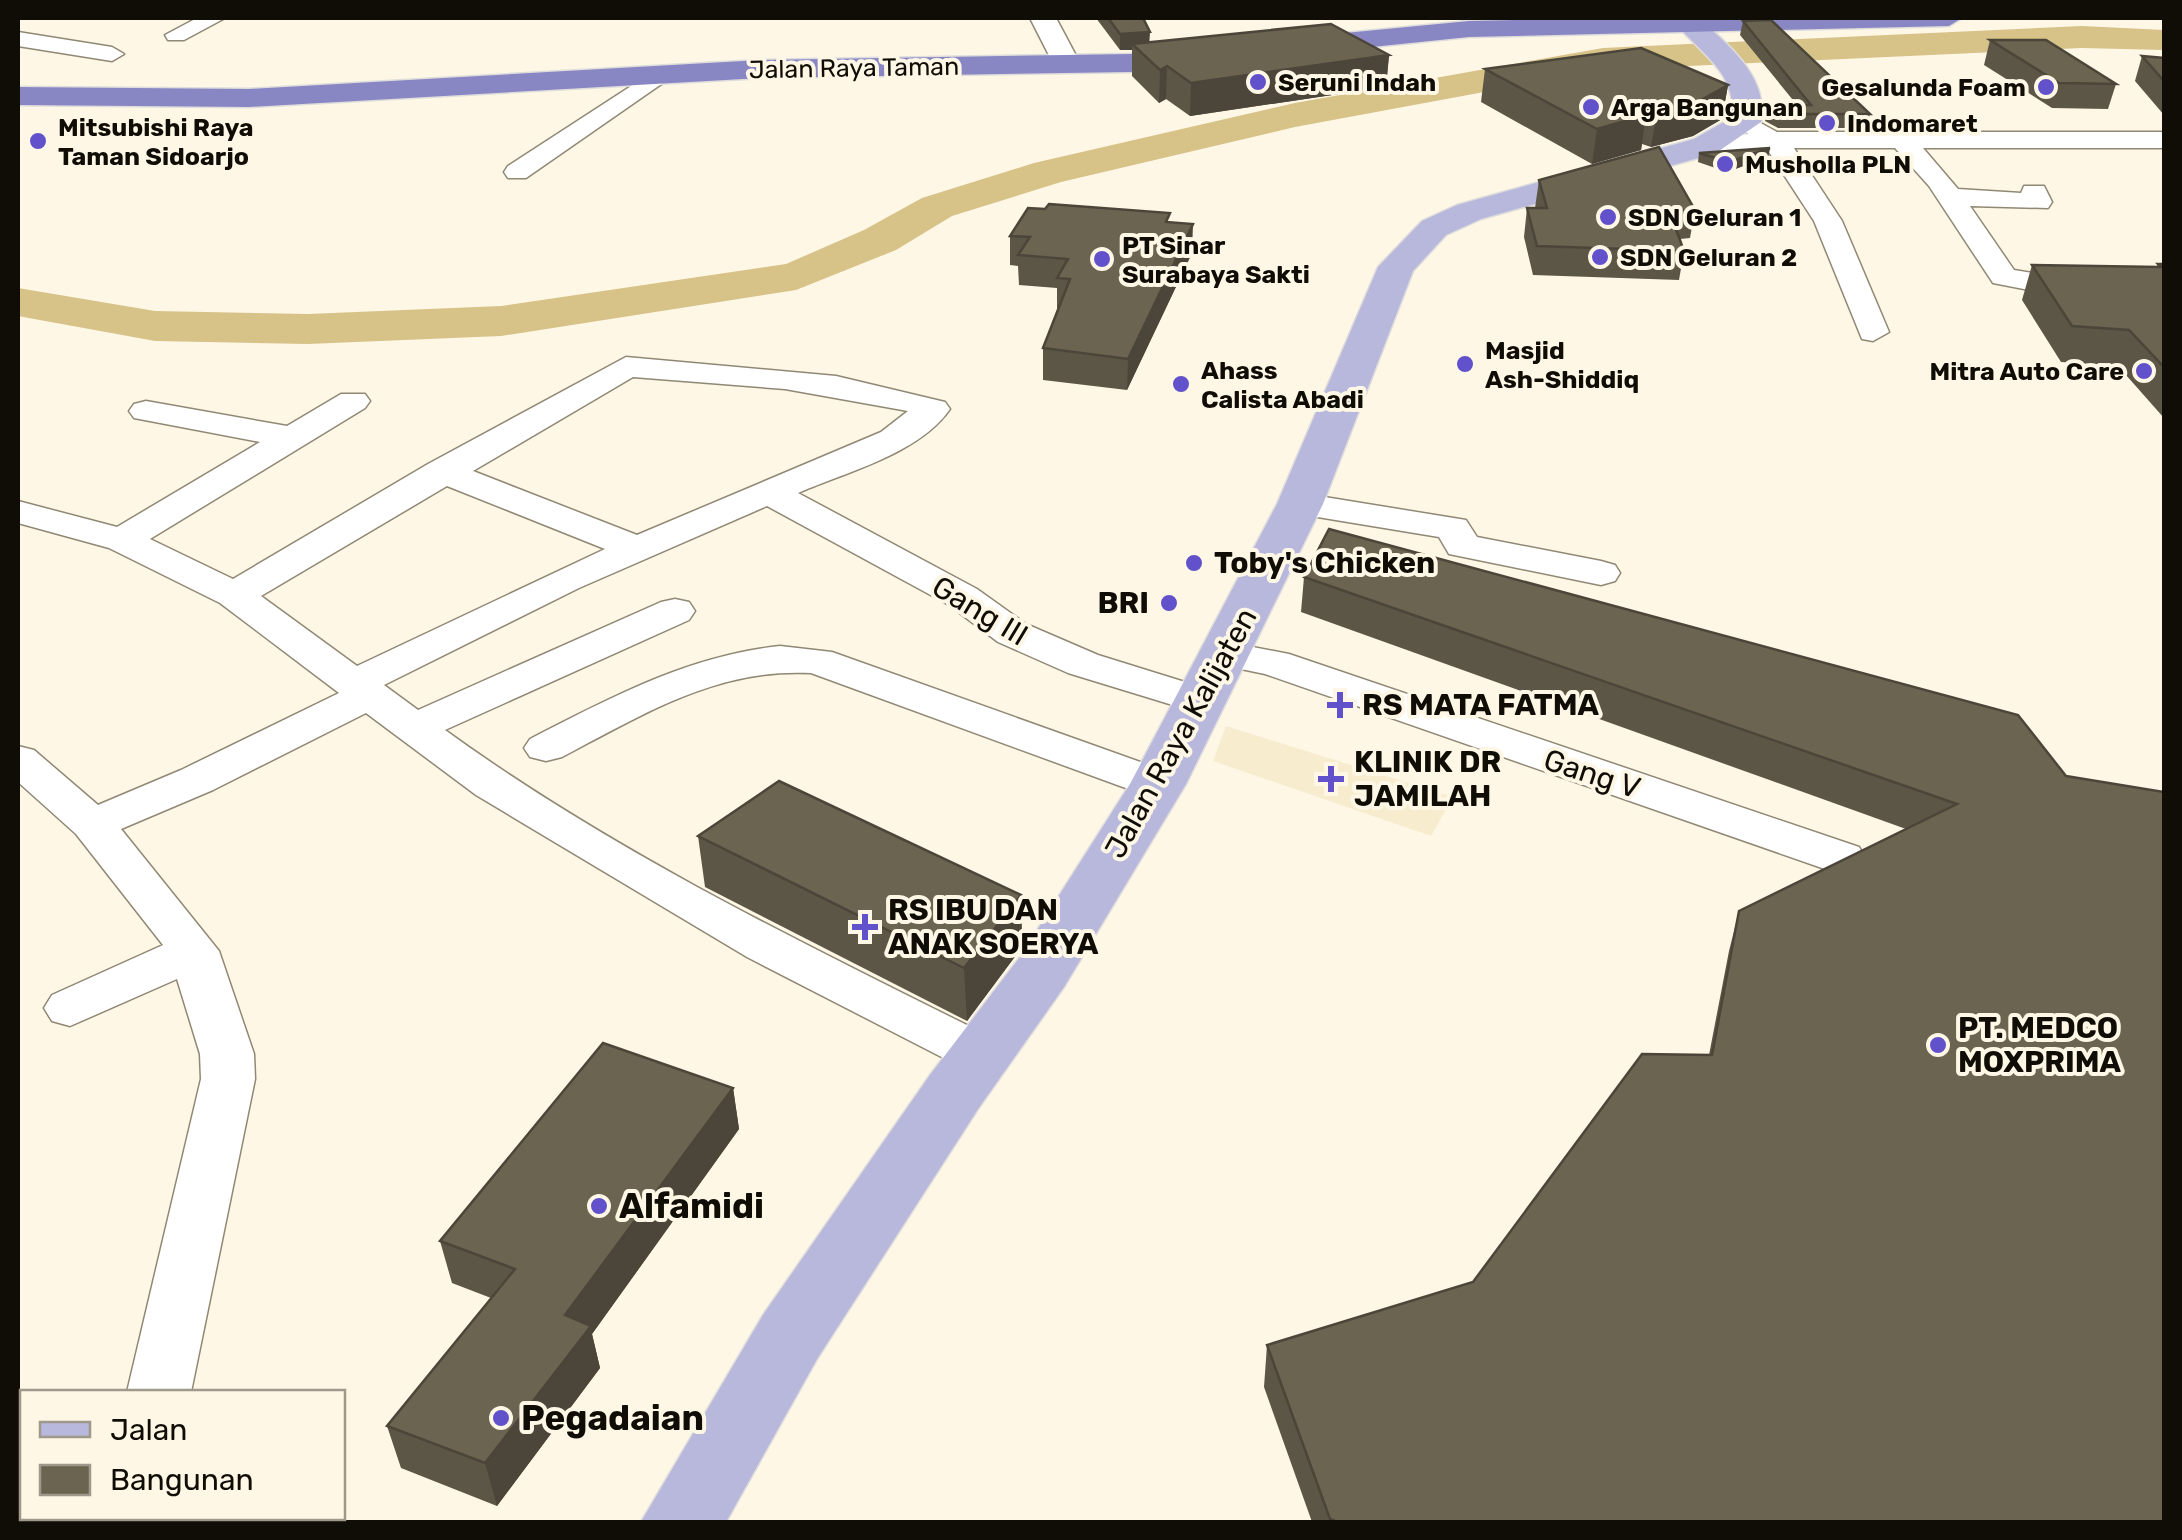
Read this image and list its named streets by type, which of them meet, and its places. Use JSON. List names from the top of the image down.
{
  "streets": {
    "highway": ["Jalan Raya Taman"],
    "main road": ["Jalan Raya Kalijaten"],
    "street": ["Gang III", "Gang V"]
  },
  "crossings": [
    ["Gang III", "Jalan Raya Kalijaten"],
    ["Gang III", "Gang V"],
    ["Jalan Raya Kalijaten", "Gang V"]
  ],
  "places": {
    "other": [
      "Seruni Indah",
      "Gesalunda Foam",
      "Arga Bangunan",
      "Indomaret",
      "Mitsubishi Raya Taman Sidoarjo",
      "Musholla PLN",
      "SDN Geluran 1",
      "SDN Geluran 2",
      "PT Sinar Surabaya Sakti",
      "Masjid Ash-Shiddiq",
      "Mitra Auto Care",
      "Ahass Calista Abadi",
      "Toby's Chicken",
      "BRI",
      "PT. MEDCO MOXPRIMA",
      "Alfamidi",
      "Pegadaian"
    ],
    "health": ["RS MATA FATMA", "KLINIK DR JAMILAH", "RS IBU DAN ANAK SOERYA"]
  },
  "legend": ["Jalan", "Bangunan"]
}
